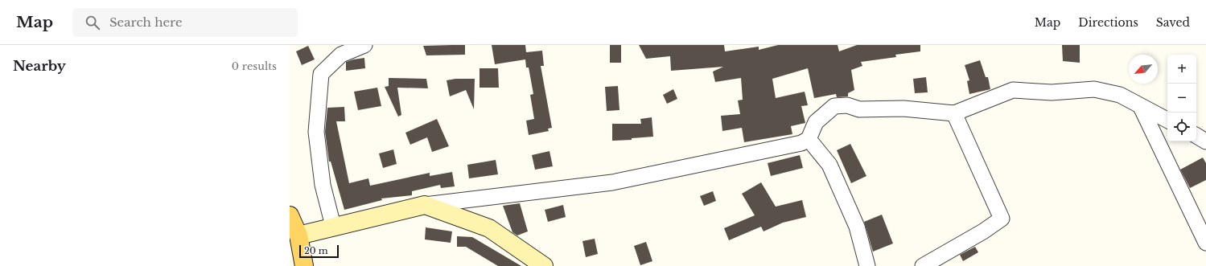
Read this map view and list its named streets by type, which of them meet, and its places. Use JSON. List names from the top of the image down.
{
  "scale_bar": "20 m",
  "north": "bottom left",
  "page": {
    "header": "Map",
    "search": "Search here",
    "nav": ["Map", "Directions", "Saved"],
    "heading": ["Nearby", "0 results"],
    "map_buttons": ["+", "−"],
    "scale": "20 m"
  }
}
